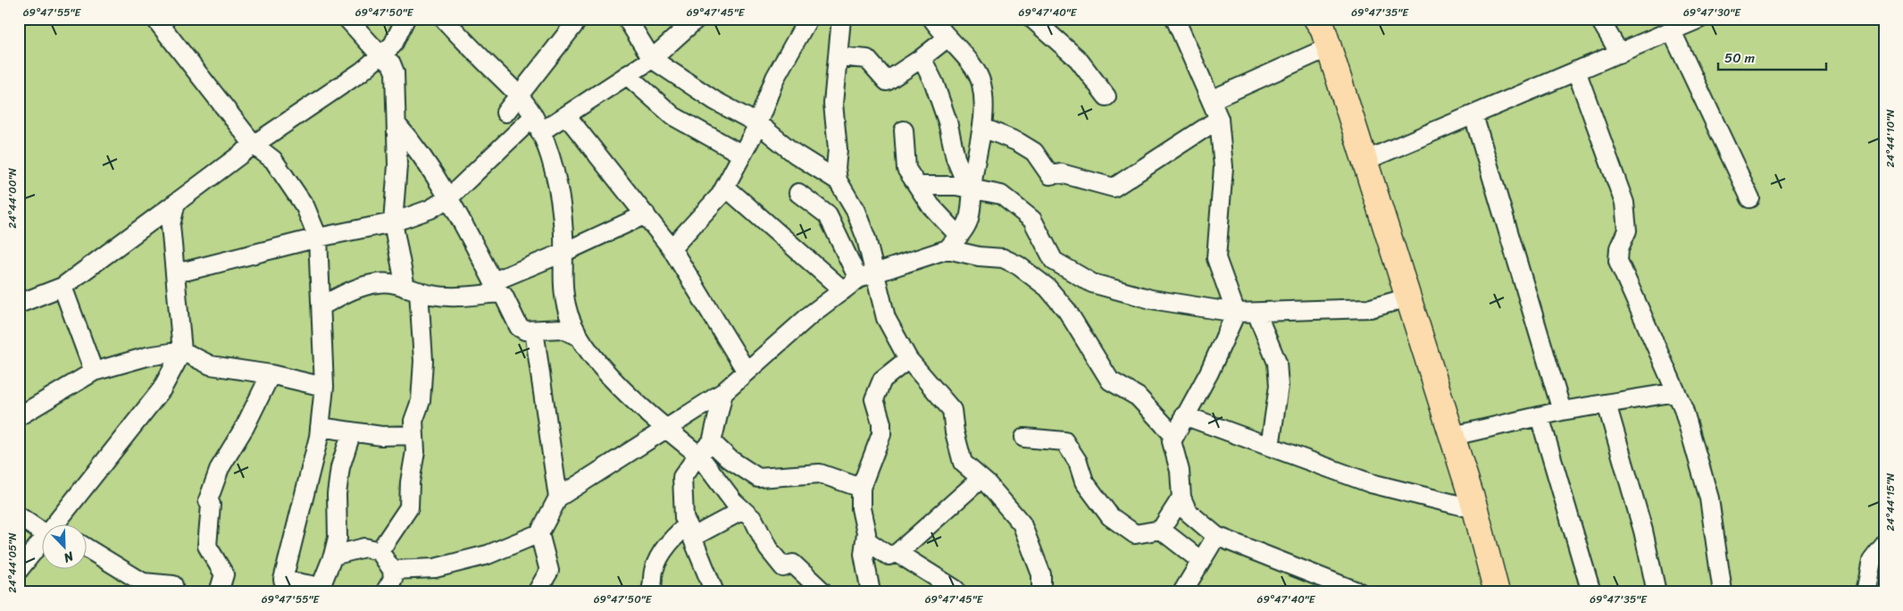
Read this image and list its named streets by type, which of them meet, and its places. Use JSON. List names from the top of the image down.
{
  "scale_bar": "50 m",
  "north": "bottom right",
  "coordinates": [
    "69°47'55\"E",
    "69°47'50\"E",
    "69°47'45\"E",
    "69°47'40\"E",
    "69°47'35\"E",
    "69°47'30\"E",
    "24°44'10\"N",
    "24°44'00\"N",
    "24°44'15\"N",
    "24°44'05\"N"
  ]
}
